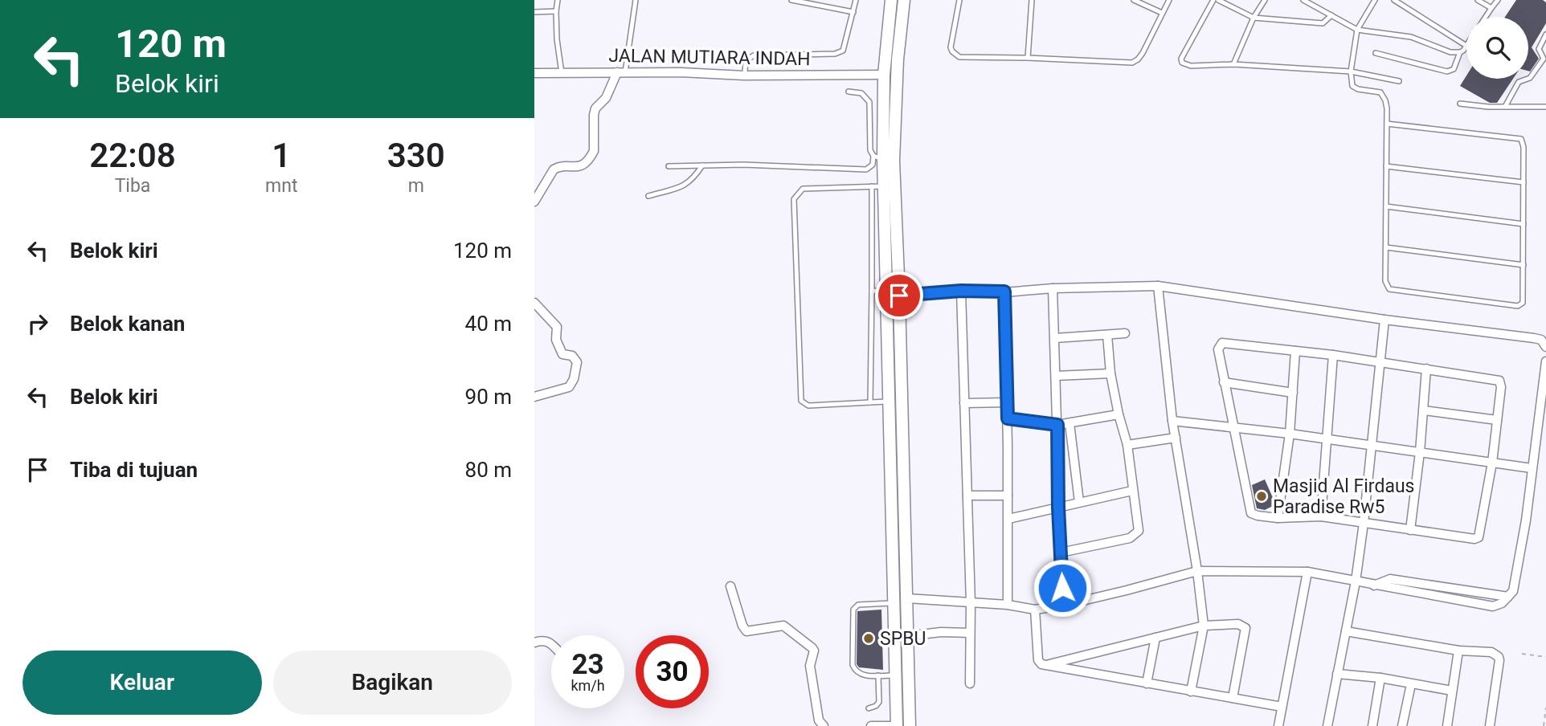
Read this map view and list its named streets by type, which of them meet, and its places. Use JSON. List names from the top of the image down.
{
  "streets": {
    "street": ["JALAN MUTIARA INDAH"]
  },
  "places": ["Masjid Al Firdaus Paradise Rw5", "SPBU"],
  "page": {
    "turn": ["120 m", "Belok kiri"],
    "eta": [
      "22:08",
      "Tiba",
      "1",
      "mnt",
      "330",
      "m"
    ],
    "list": [
      {
        "name": "Belok kiri",
        "value": "120 m"
      },
      {
        "name": "Belok kanan",
        "value": "40 m"
      },
      {
        "name": "Belok kiri",
        "value": "90 m"
      },
      {
        "name": "Tiba di tujuan",
        "value": "80 m"
      }
    ],
    "speed": "23 km/h",
    "limit": "30",
    "buttons": ["Keluar", "Bagikan"]
  }
}
